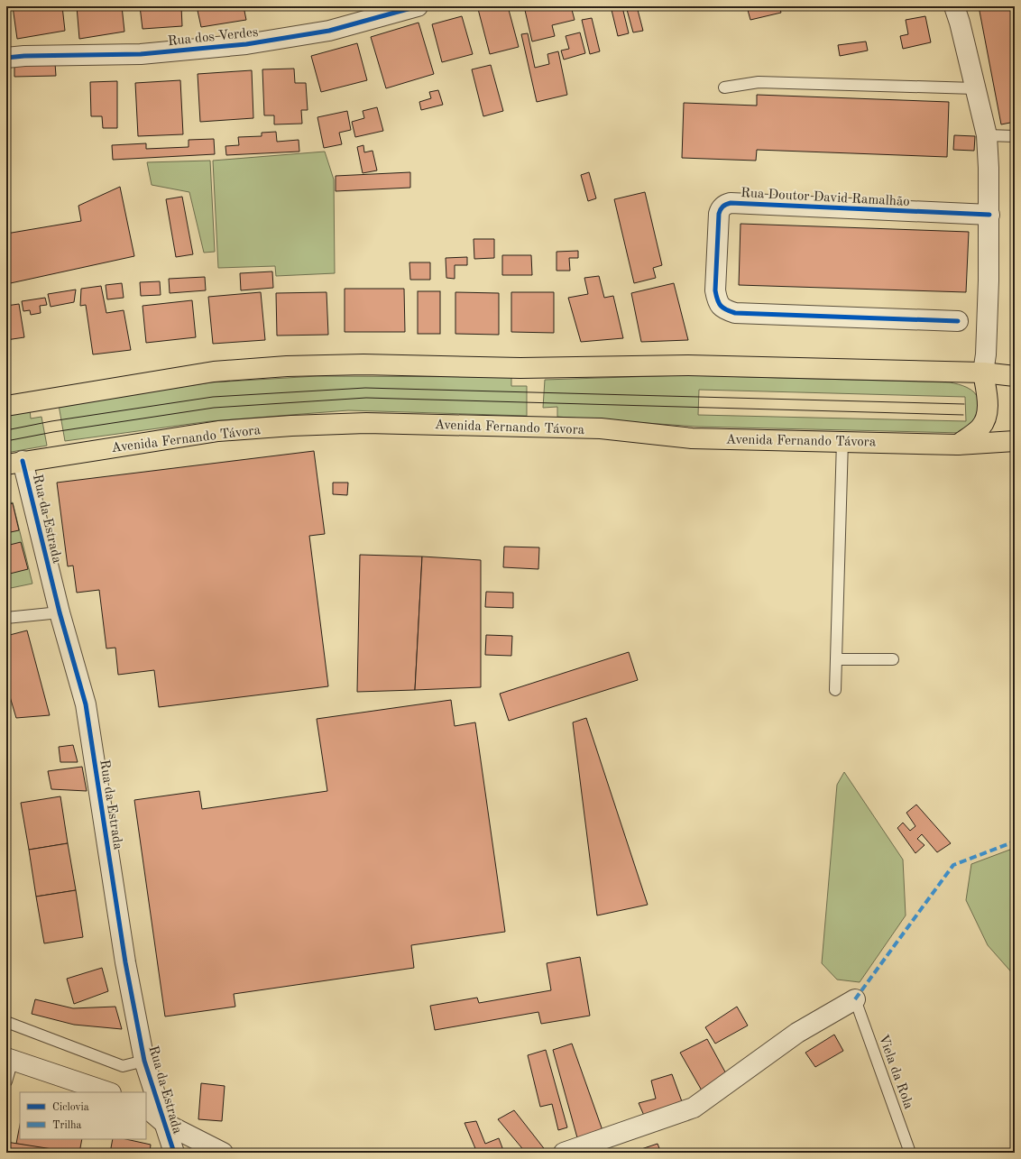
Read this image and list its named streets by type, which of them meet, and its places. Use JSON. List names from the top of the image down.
{
  "streets": {
    "main road": ["Avenida Fernando Távora"],
    "street": ["Rua dos Verdes", "Rua Doutor David Ramalhão", "Rua da Estrada"],
    "lane": ["Viela da Rola"]
  },
  "crossings": [
    ["Avenida Fernando Távora", "Rua da Estrada"]
  ],
  "legend": ["Ciclovia", "Trilha"]
}
